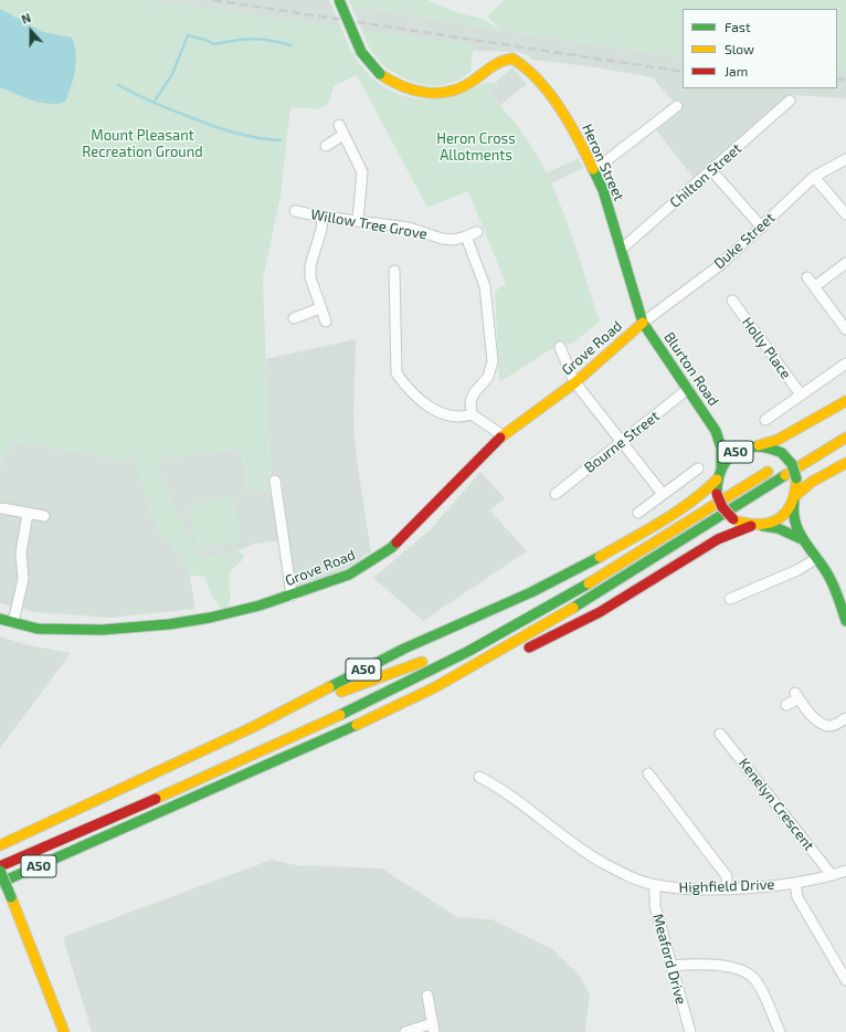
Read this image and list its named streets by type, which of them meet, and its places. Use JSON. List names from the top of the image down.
{
  "streets": {
    "main road": [
      "Heron Street",
      "Grove Road",
      "Blurton Road",
      "A50"
    ],
    "street": [
      "Chilton Street",
      "Willow Tree Grove",
      "Duke Street",
      "Holly Place",
      "Bourne Street",
      "Kenelyn Crescent",
      "Highfield Drive",
      "Meaford Drive"
    ]
  },
  "crossings": [
    ["Heron Street", "Chilton Street"],
    ["Heron Street", "Duke Street"],
    ["Heron Street", "Grove Road"],
    ["Heron Street", "Blurton Road"],
    ["Duke Street", "Grove Road"],
    ["Duke Street", "Blurton Road"],
    ["Grove Road", "Blurton Road"],
    ["Blurton Road", "Bourne Street"],
    ["Blurton Road", "A50"],
    ["Kenelyn Crescent", "Highfield Drive"],
    ["Highfield Drive", "Meaford Drive"]
  ],
  "parks": ["Mount Pleasant Recreation Ground", "Heron Cross Allotments"],
  "legend": ["Fast", "Slow", "Jam"],
  "north": "top"
}
